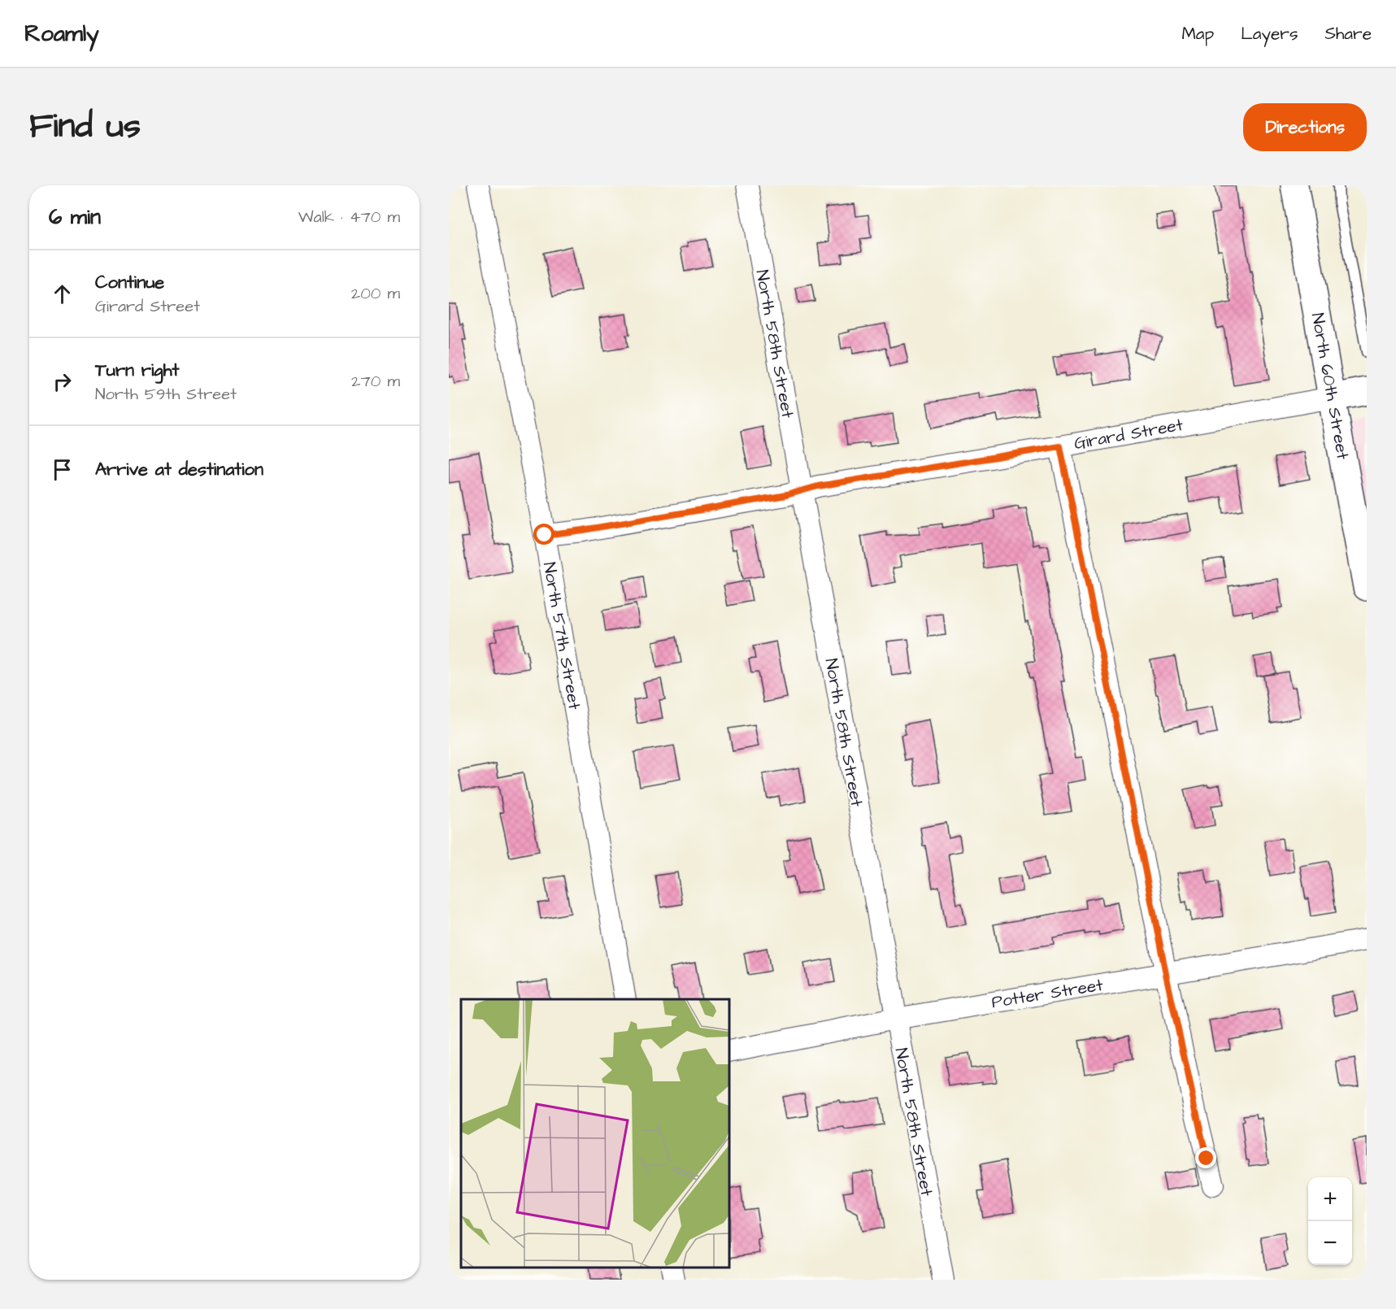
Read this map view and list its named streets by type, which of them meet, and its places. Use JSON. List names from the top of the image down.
{
  "streets": {
    "main road": ["North 60th Street", "Girard Street"],
    "street": ["North 58th Street", "North 57th Street", "Potter Street"]
  },
  "crossings": [
    ["North 58th Street", "Girard Street"],
    ["North 58th Street", "Potter Street"],
    ["North 60th Street", "Girard Street"],
    ["Girard Street", "North 57th Street"]
  ],
  "page": {
    "header": "Roamly",
    "nav": ["Map", "Layers", "Share"],
    "title": "Find us",
    "buttons": "Directions",
    "heading": ["6 min", "Walk · 470 m"],
    "list": [
      ["Continue", "Girard Street", "200 m"],
      ["Turn right", "North 59th Street", "270 m"],
      "Arrive at destination"
    ],
    "map_buttons": ["+", "−"]
  }
}
